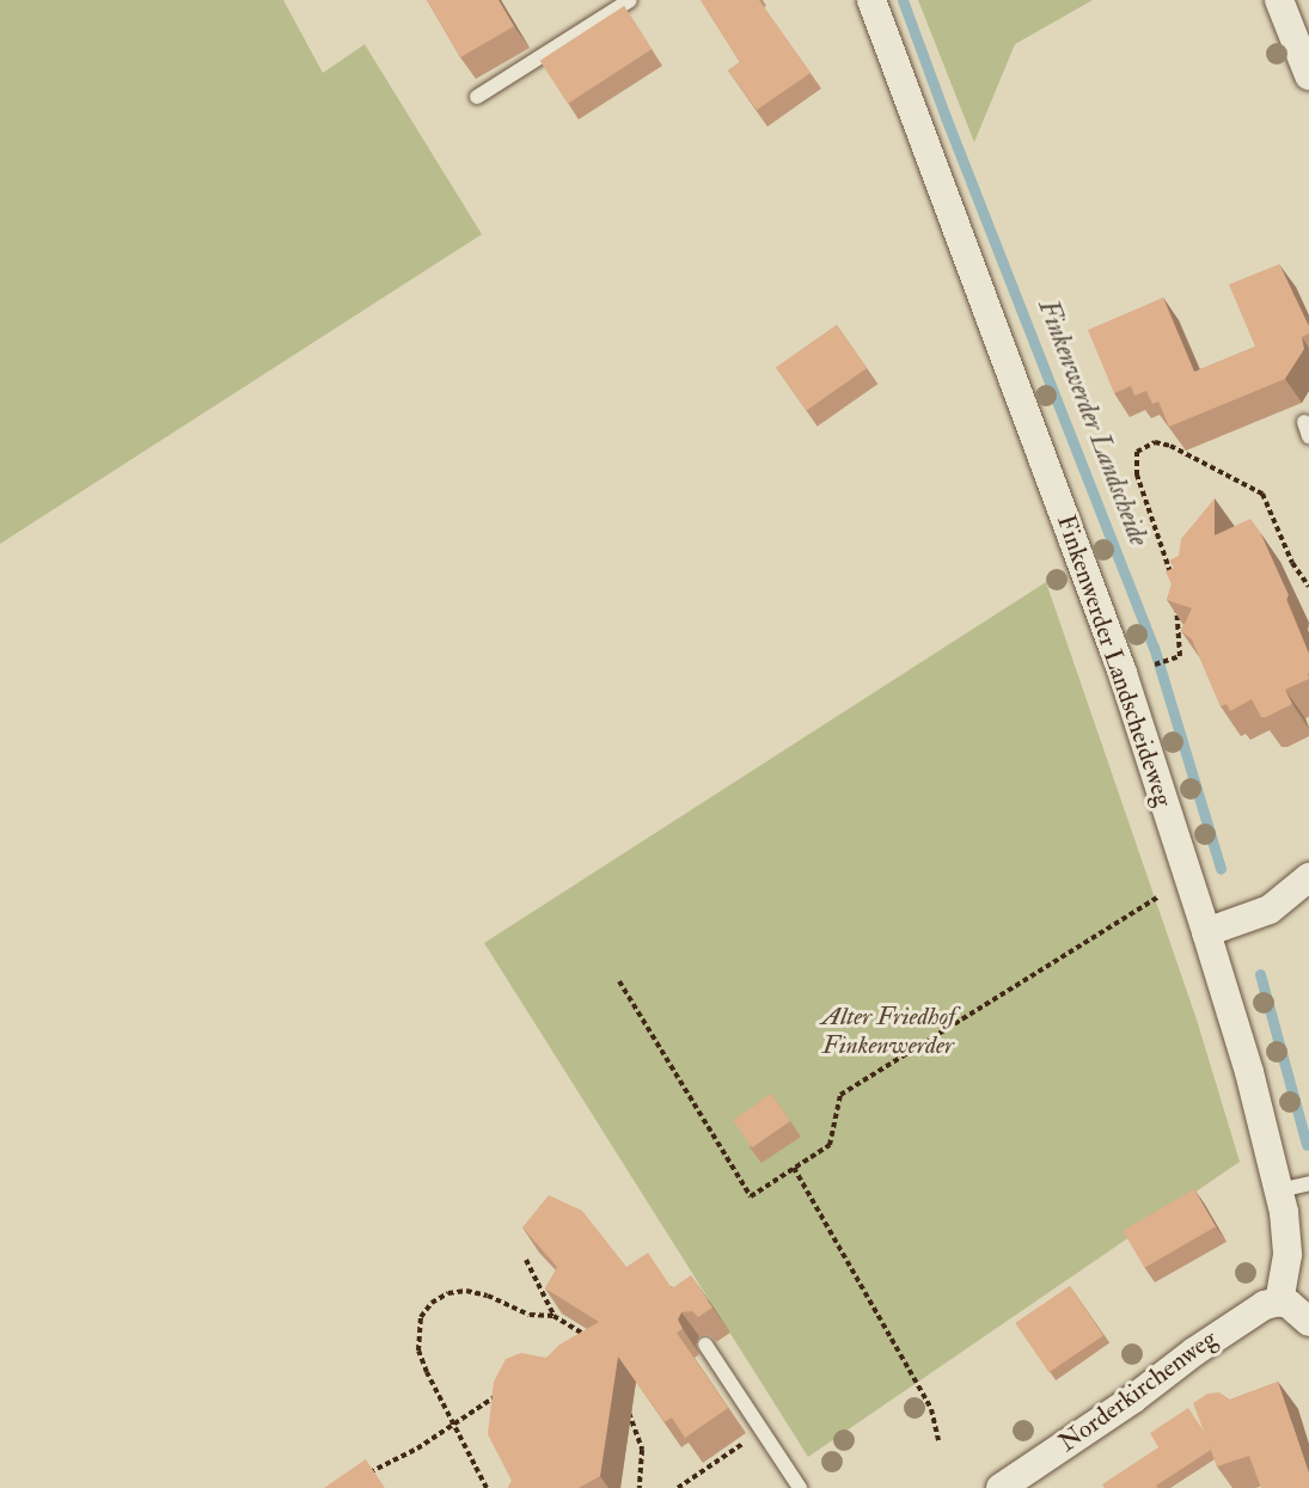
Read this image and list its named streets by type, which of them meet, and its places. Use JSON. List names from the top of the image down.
{
  "streets": {
    "street": ["Finkenwerder Landscheideweg", "Norderkirchenweg"]
  },
  "crossings": [
    ["Finkenwerder Landscheideweg", "Norderkirchenweg"]
  ],
  "water": ["Finkenwerder Landscheide"],
  "parks": ["Alter Friedhof Finkenwerder"]
}
